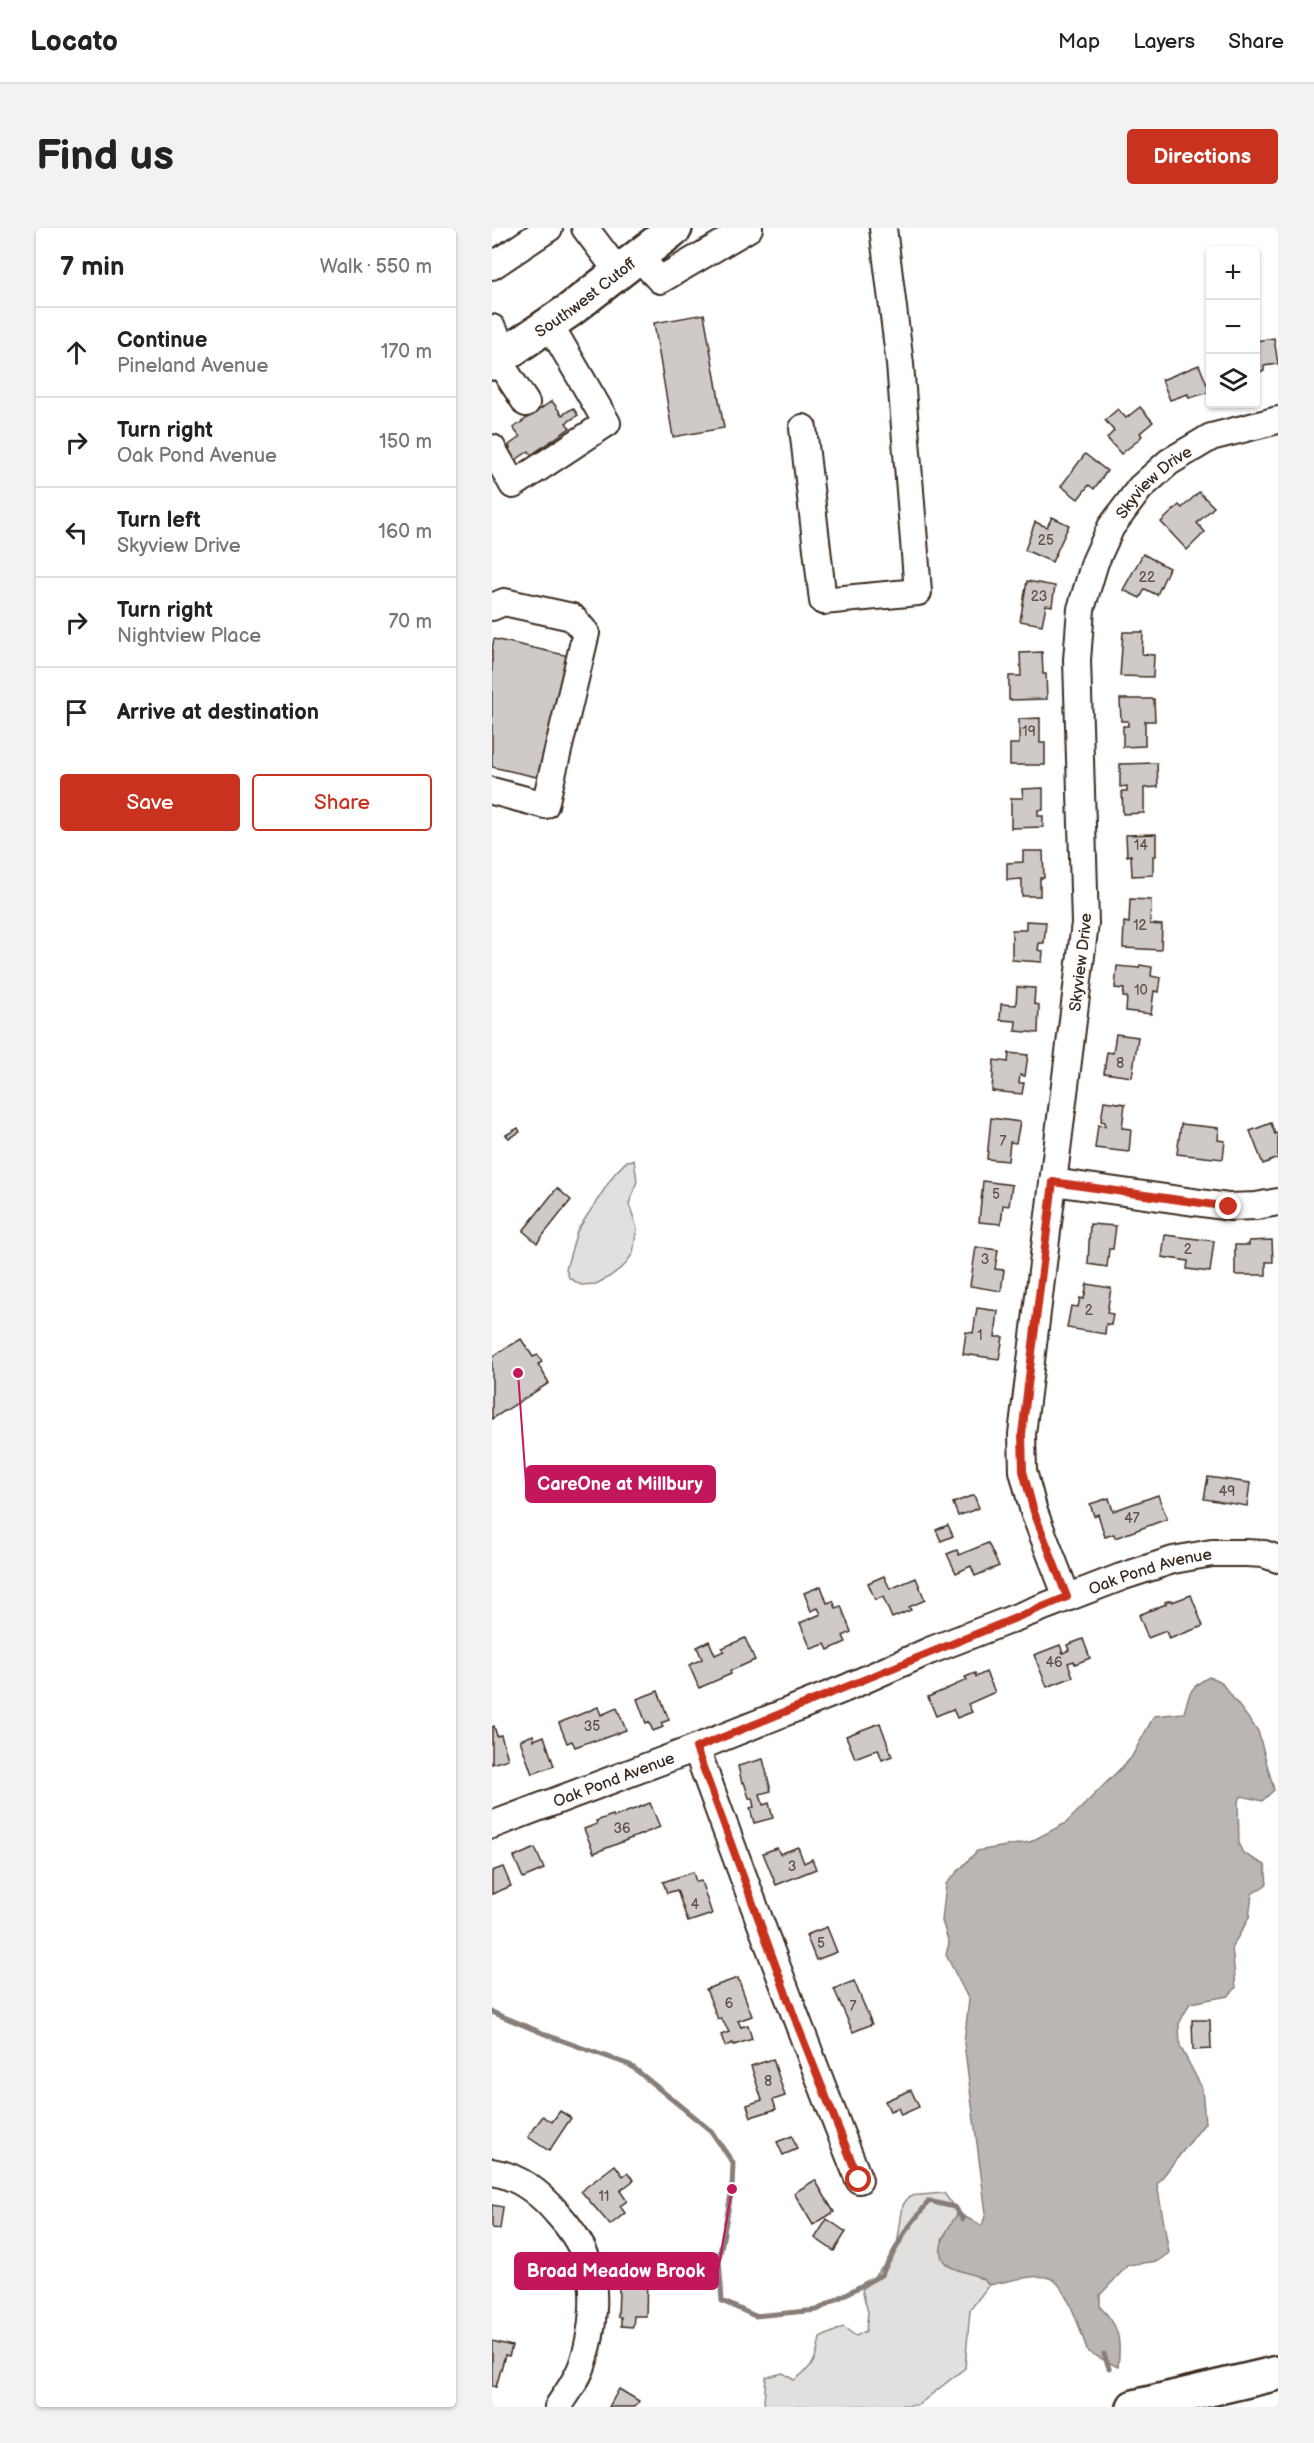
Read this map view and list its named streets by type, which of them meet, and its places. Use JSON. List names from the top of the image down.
{
  "streets": {
    "main road": ["Southwest Cutoff"],
    "street": ["Skyview Drive", "Oak Pond Avenue"]
  },
  "crossings": [
    ["Skyview Drive", "Oak Pond Avenue"]
  ],
  "places": ["CareOne at Millbury", "Broad Meadow Brook"],
  "house_numbers": [
    "25",
    "22",
    "23",
    "19",
    "14",
    "12",
    "10",
    "8",
    "7",
    "5",
    "2",
    "3",
    "2",
    "1",
    "49",
    "47",
    "46",
    "35",
    "36",
    "3",
    "4",
    "5",
    "6",
    "7",
    "8",
    "11"
  ],
  "page": {
    "header": "Locato",
    "nav": ["Map", "Layers", "Share"],
    "buttons": [
      "Directions",
      ["Save", "Share"]
    ],
    "title": "Find us",
    "heading": ["7 min", "Walk · 550 m"],
    "map_buttons": ["+", "−"],
    "list": [
      ["Continue", "Pineland Avenue", "170 m"],
      ["Turn right", "Oak Pond Avenue", "150 m"],
      ["Turn left", "Skyview Drive", "160 m"],
      ["Turn right", "Nightview Place", "70 m"],
      "Arrive at destination"
    ]
  }
}
